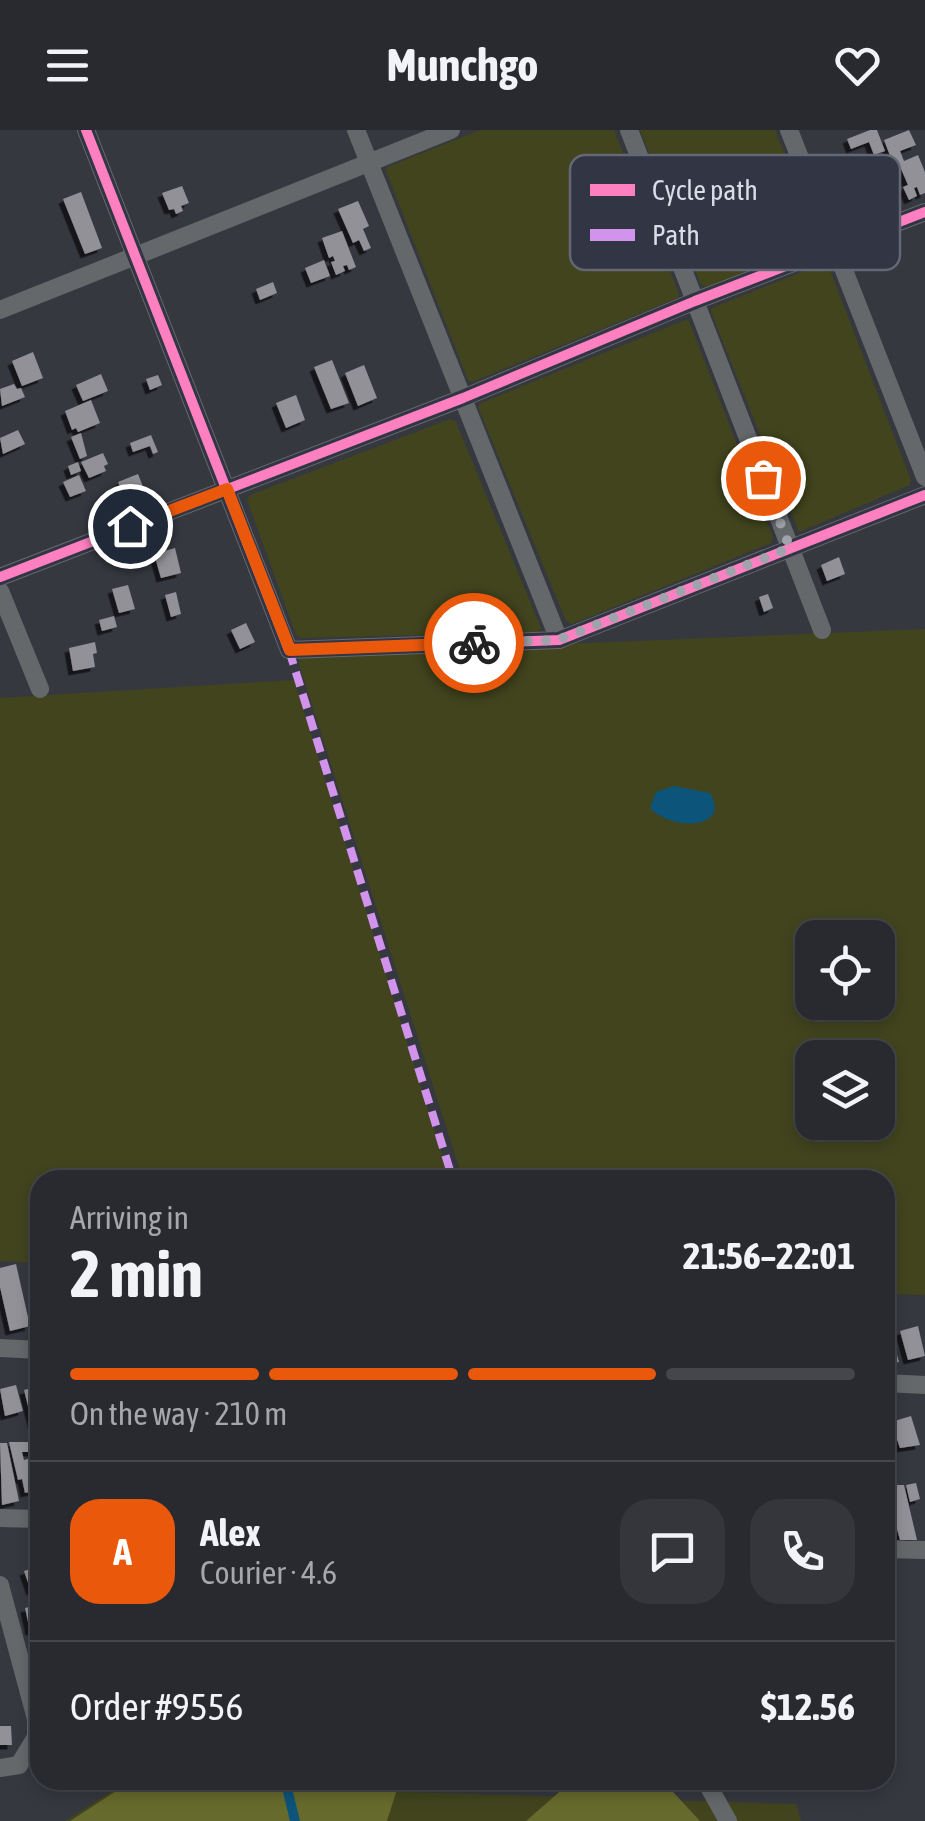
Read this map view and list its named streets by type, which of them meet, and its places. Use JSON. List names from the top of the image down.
{
  "legend": ["Cycle path", "Path"],
  "page": {
    "header": "Munchgo",
    "heading": ["2 min", "Arriving in", "21:56–22:01"],
    "panel": [
      "Alex",
      "Courier · 4.6",
      "Order #9556",
      "$12.56"
    ],
    "bar": "On the way · 210 m",
    "round": "A"
  }
}
